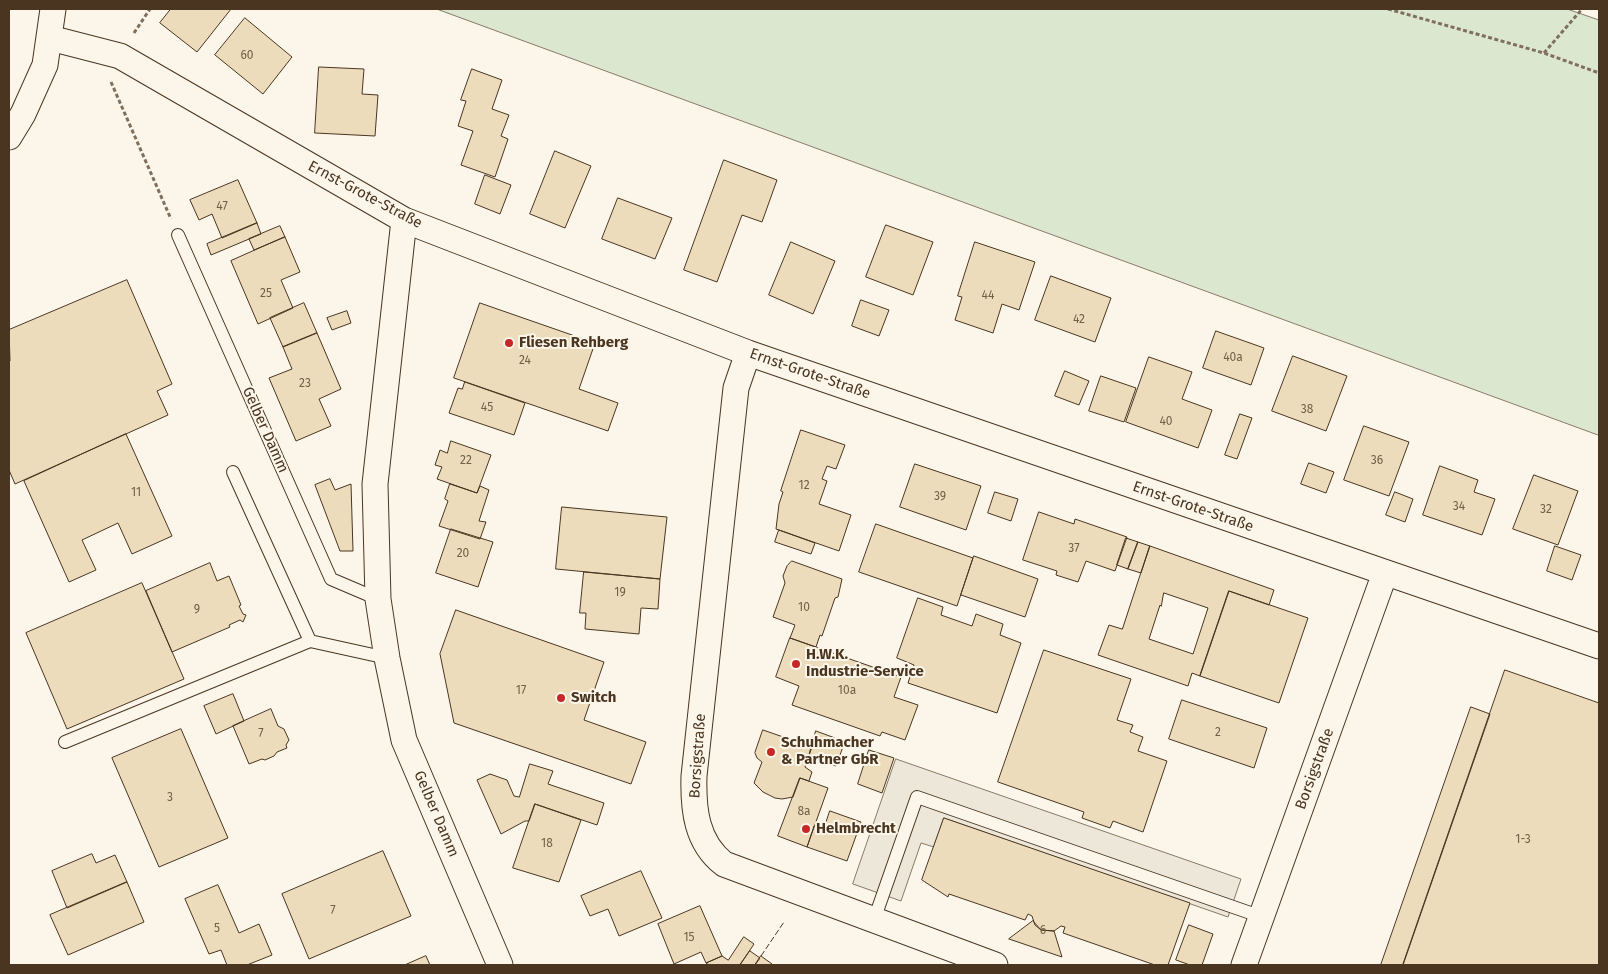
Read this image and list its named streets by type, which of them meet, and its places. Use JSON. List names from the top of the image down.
{
  "streets": {
    "street": ["Ernst-Grote-Straße", "Gelber Damm", "Borsigstraße"]
  },
  "crossings": [
    ["Ernst-Grote-Straße", "Gelber Damm"],
    ["Ernst-Grote-Straße", "Borsigstraße"]
  ],
  "places": [
    "Fliesen Rehberg",
    "H.W.K. Industrie-Service",
    "Switch",
    "Schuhmacher & Partner GbR",
    "Helmbrecht"
  ],
  "house_numbers": [
    "60",
    "47",
    "25",
    "44",
    "42",
    "40a",
    "24",
    "23",
    "45",
    "38",
    "40",
    "22",
    "36",
    "12",
    "11",
    "39",
    "34",
    "32",
    "37",
    "20",
    "19",
    "10",
    "9",
    "17",
    "10a",
    "2",
    "7",
    "3",
    "8a",
    "1-3",
    "18",
    "7",
    "5",
    "6",
    "15"
  ]
}
